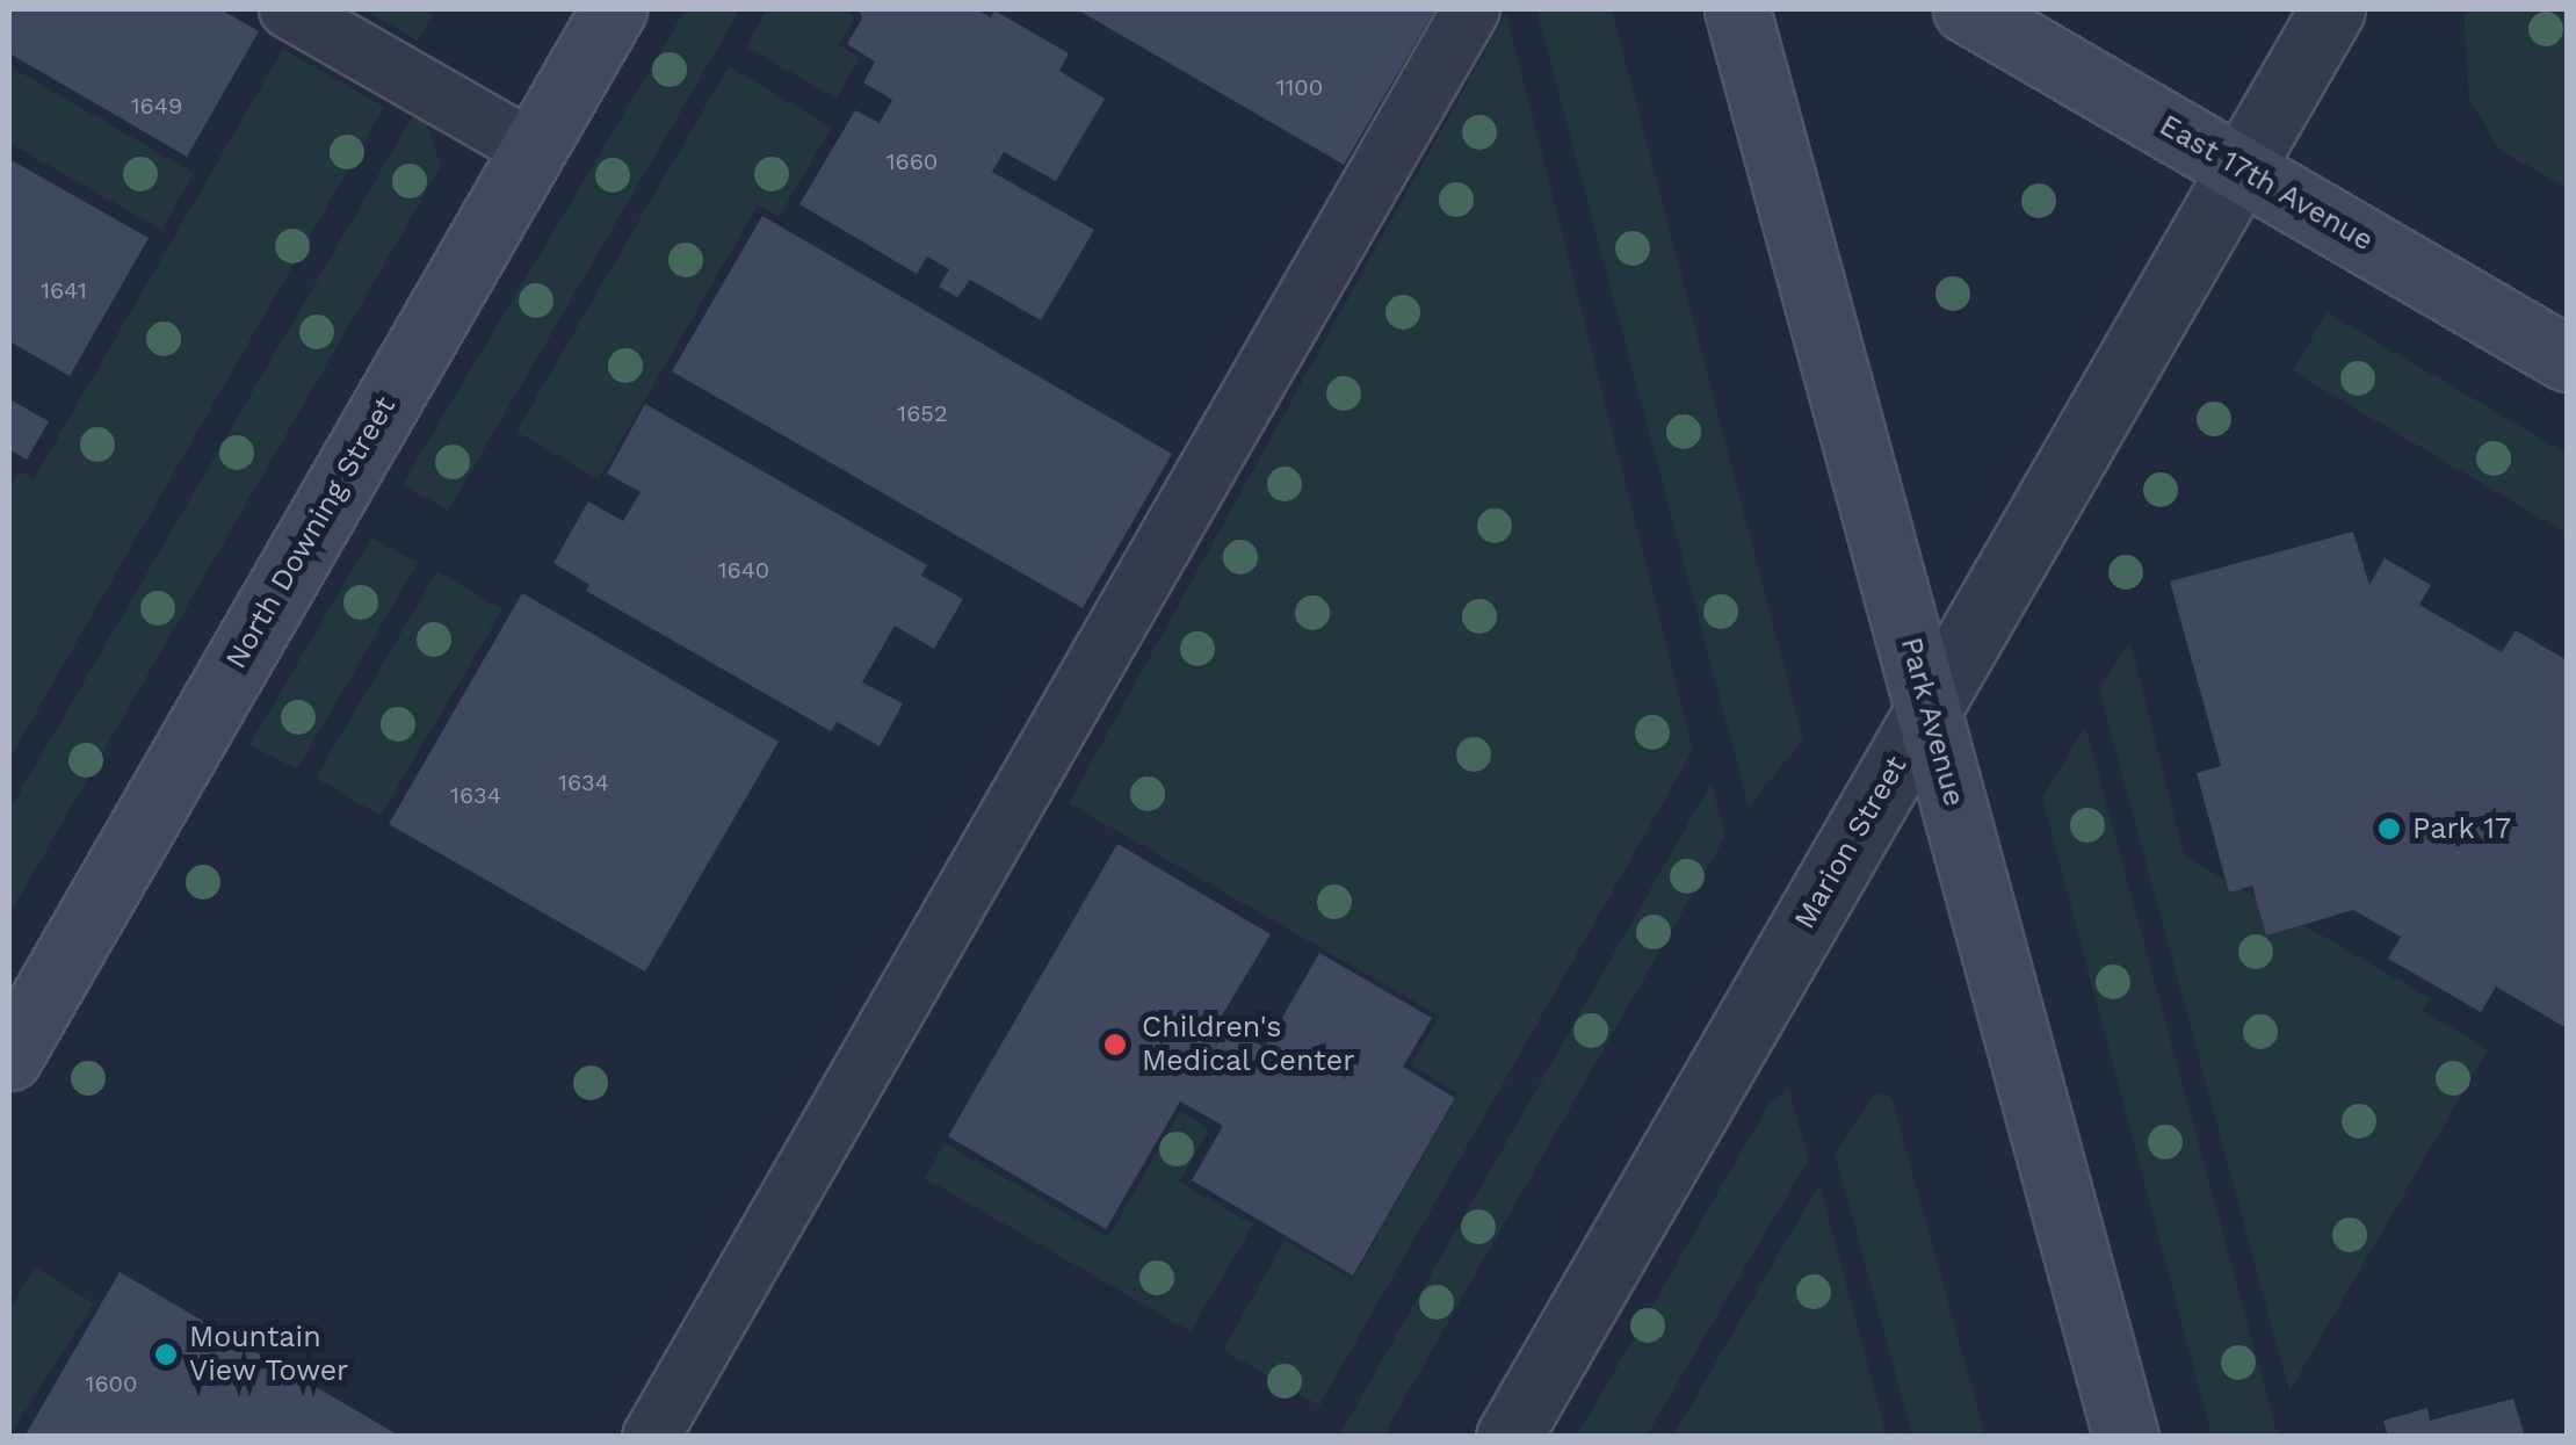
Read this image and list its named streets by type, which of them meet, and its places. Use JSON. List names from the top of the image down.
{
  "streets": {
    "main road": ["East 17th Avenue", "North Downing Street", "Park Avenue"],
    "street": ["Marion Street"]
  },
  "crossings": [
    ["East 17th Avenue", "Marion Street"],
    ["Park Avenue", "Marion Street"]
  ],
  "places": ["Park 17", "Children's Medical Center", "Mountain View Tower"],
  "house_numbers": [
    "1100",
    "1649",
    "1660",
    "1641",
    "1652",
    "1640",
    "1634",
    "1634",
    "1600"
  ]
}
